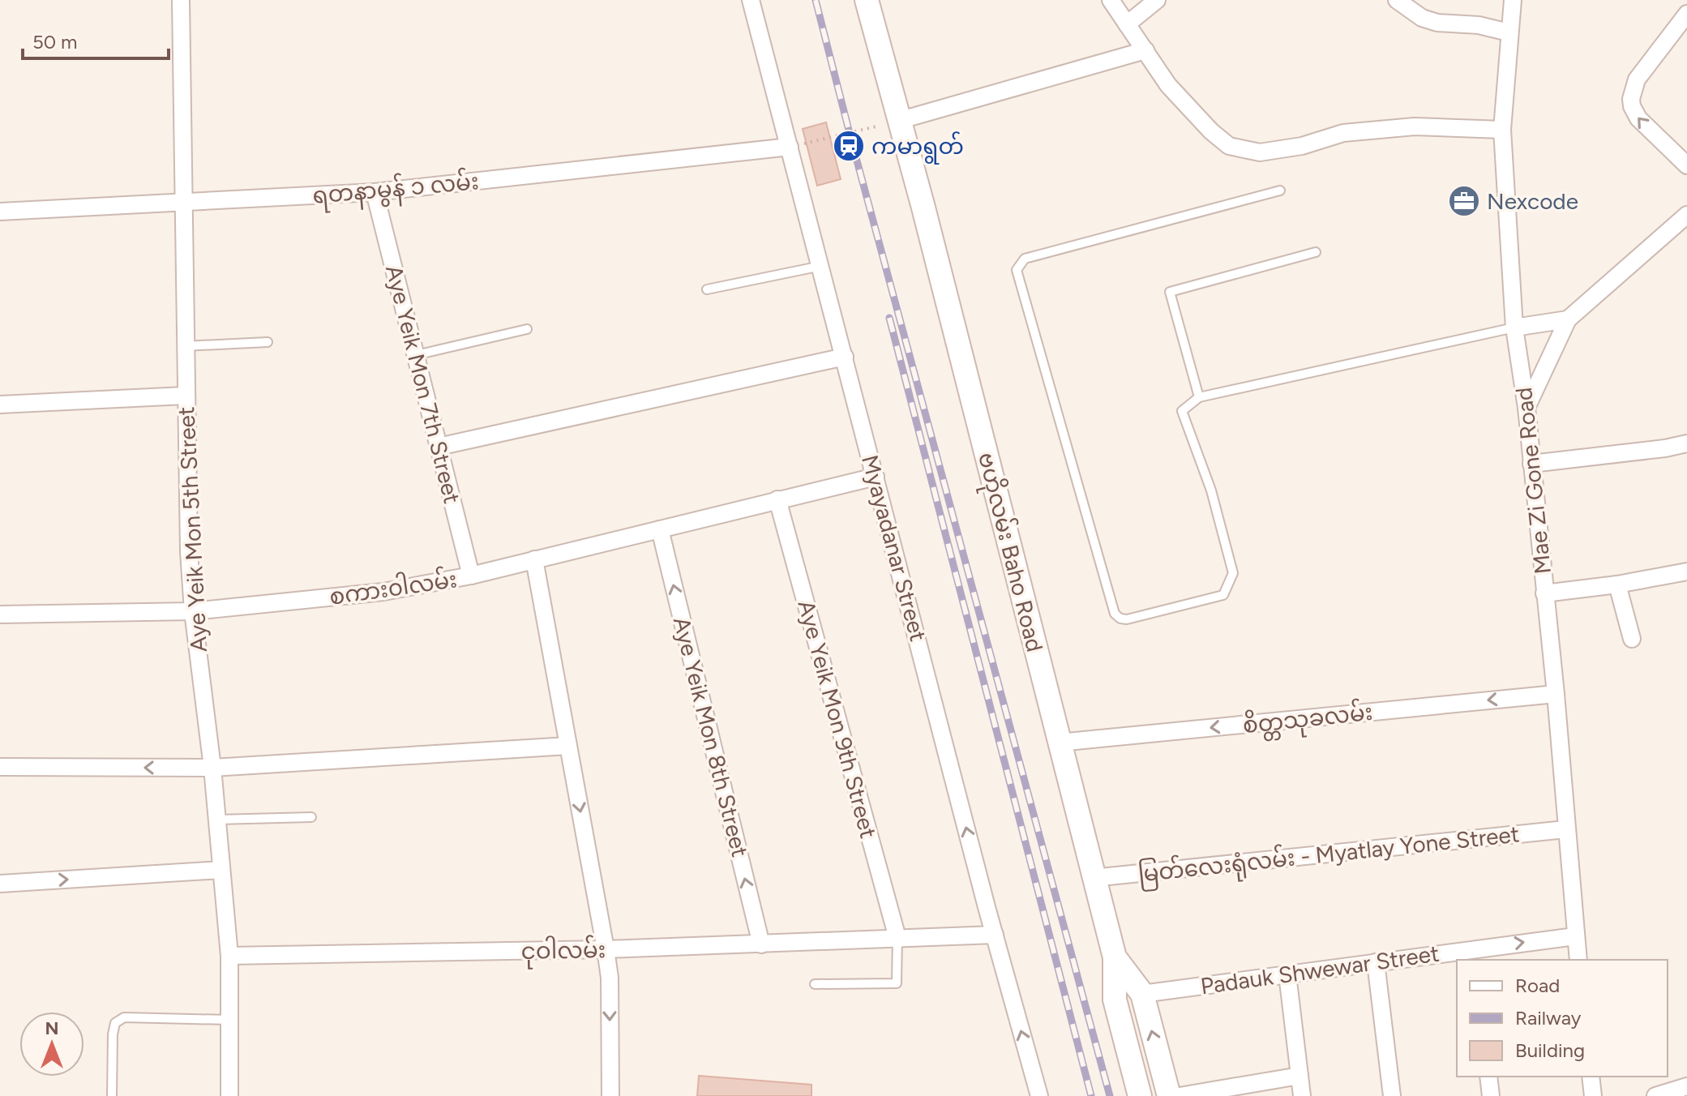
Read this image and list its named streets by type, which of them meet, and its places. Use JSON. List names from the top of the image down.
{
  "streets": {
    "main road": ["ဗဟိုလမ်း Baho Road"],
    "street": [
      "ရတနာမွန် ၁ လမ်း",
      "Aye Yeik Mon 7th Street",
      "Mae Zi Gone Road",
      "Aye Yeik Mon 5th Street",
      "Myayadanar Street",
      "စကား၀ါလမ်း",
      "စိတ္တသုခလမ်း",
      "Aye Yeik Mon 9th Street",
      "Aye Yeik Mon 8th Street",
      "မြတ်လေးရုံလမ်း - Myatlay Yone Street",
      "ငုဝါလမ်း",
      "Padauk Shwewar Street"
    ]
  },
  "crossings": [
    ["ရတနာမွန် ၁ လမ်း", "Aye Yeik Mon 7th Street"],
    ["ရတနာမွန် ၁ လမ်း", "Aye Yeik Mon 5th Street"],
    ["ရတနာမွန် ၁ လမ်း", "Myayadanar Street"],
    ["Aye Yeik Mon 7th Street", "စကား၀ါလမ်း"],
    ["Mae Zi Gone Road", "စိတ္တသုခလမ်း"],
    ["Mae Zi Gone Road", "မြတ်လေးရုံလမ်း - Myatlay Yone Street"],
    ["Mae Zi Gone Road", "Padauk Shwewar Street"],
    ["Aye Yeik Mon 5th Street", "စကား၀ါလမ်း"],
    ["Aye Yeik Mon 5th Street", "ငုဝါလမ်း"],
    ["Myayadanar Street", "စကား၀ါလမ်း"],
    ["Myayadanar Street", "ငုဝါလမ်း"],
    ["ဗဟိုလမ်း Baho Road", "စိတ္တသုခလမ်း"],
    ["ဗဟိုလမ်း Baho Road", "မြတ်လေးရုံလမ်း - Myatlay Yone Street"],
    ["ဗဟိုလမ်း Baho Road", "Padauk Shwewar Street"],
    ["စကား၀ါလမ်း", "Aye Yeik Mon 9th Street"],
    ["စကား၀ါလမ်း", "Aye Yeik Mon 8th Street"],
    ["Aye Yeik Mon 9th Street", "ငုဝါလမ်း"],
    ["Aye Yeik Mon 8th Street", "ငုဝါလမ်း"]
  ],
  "one_way": ["Myayadanar Street", "စိတ္တသုခလမ်း"],
  "places": {
    "station": ["ကမာရွတ်"],
    "office": ["Nexcode"]
  },
  "legend": ["Road", "Railway", "Building"],
  "scale_bar": "50 m",
  "north": "top"
}
